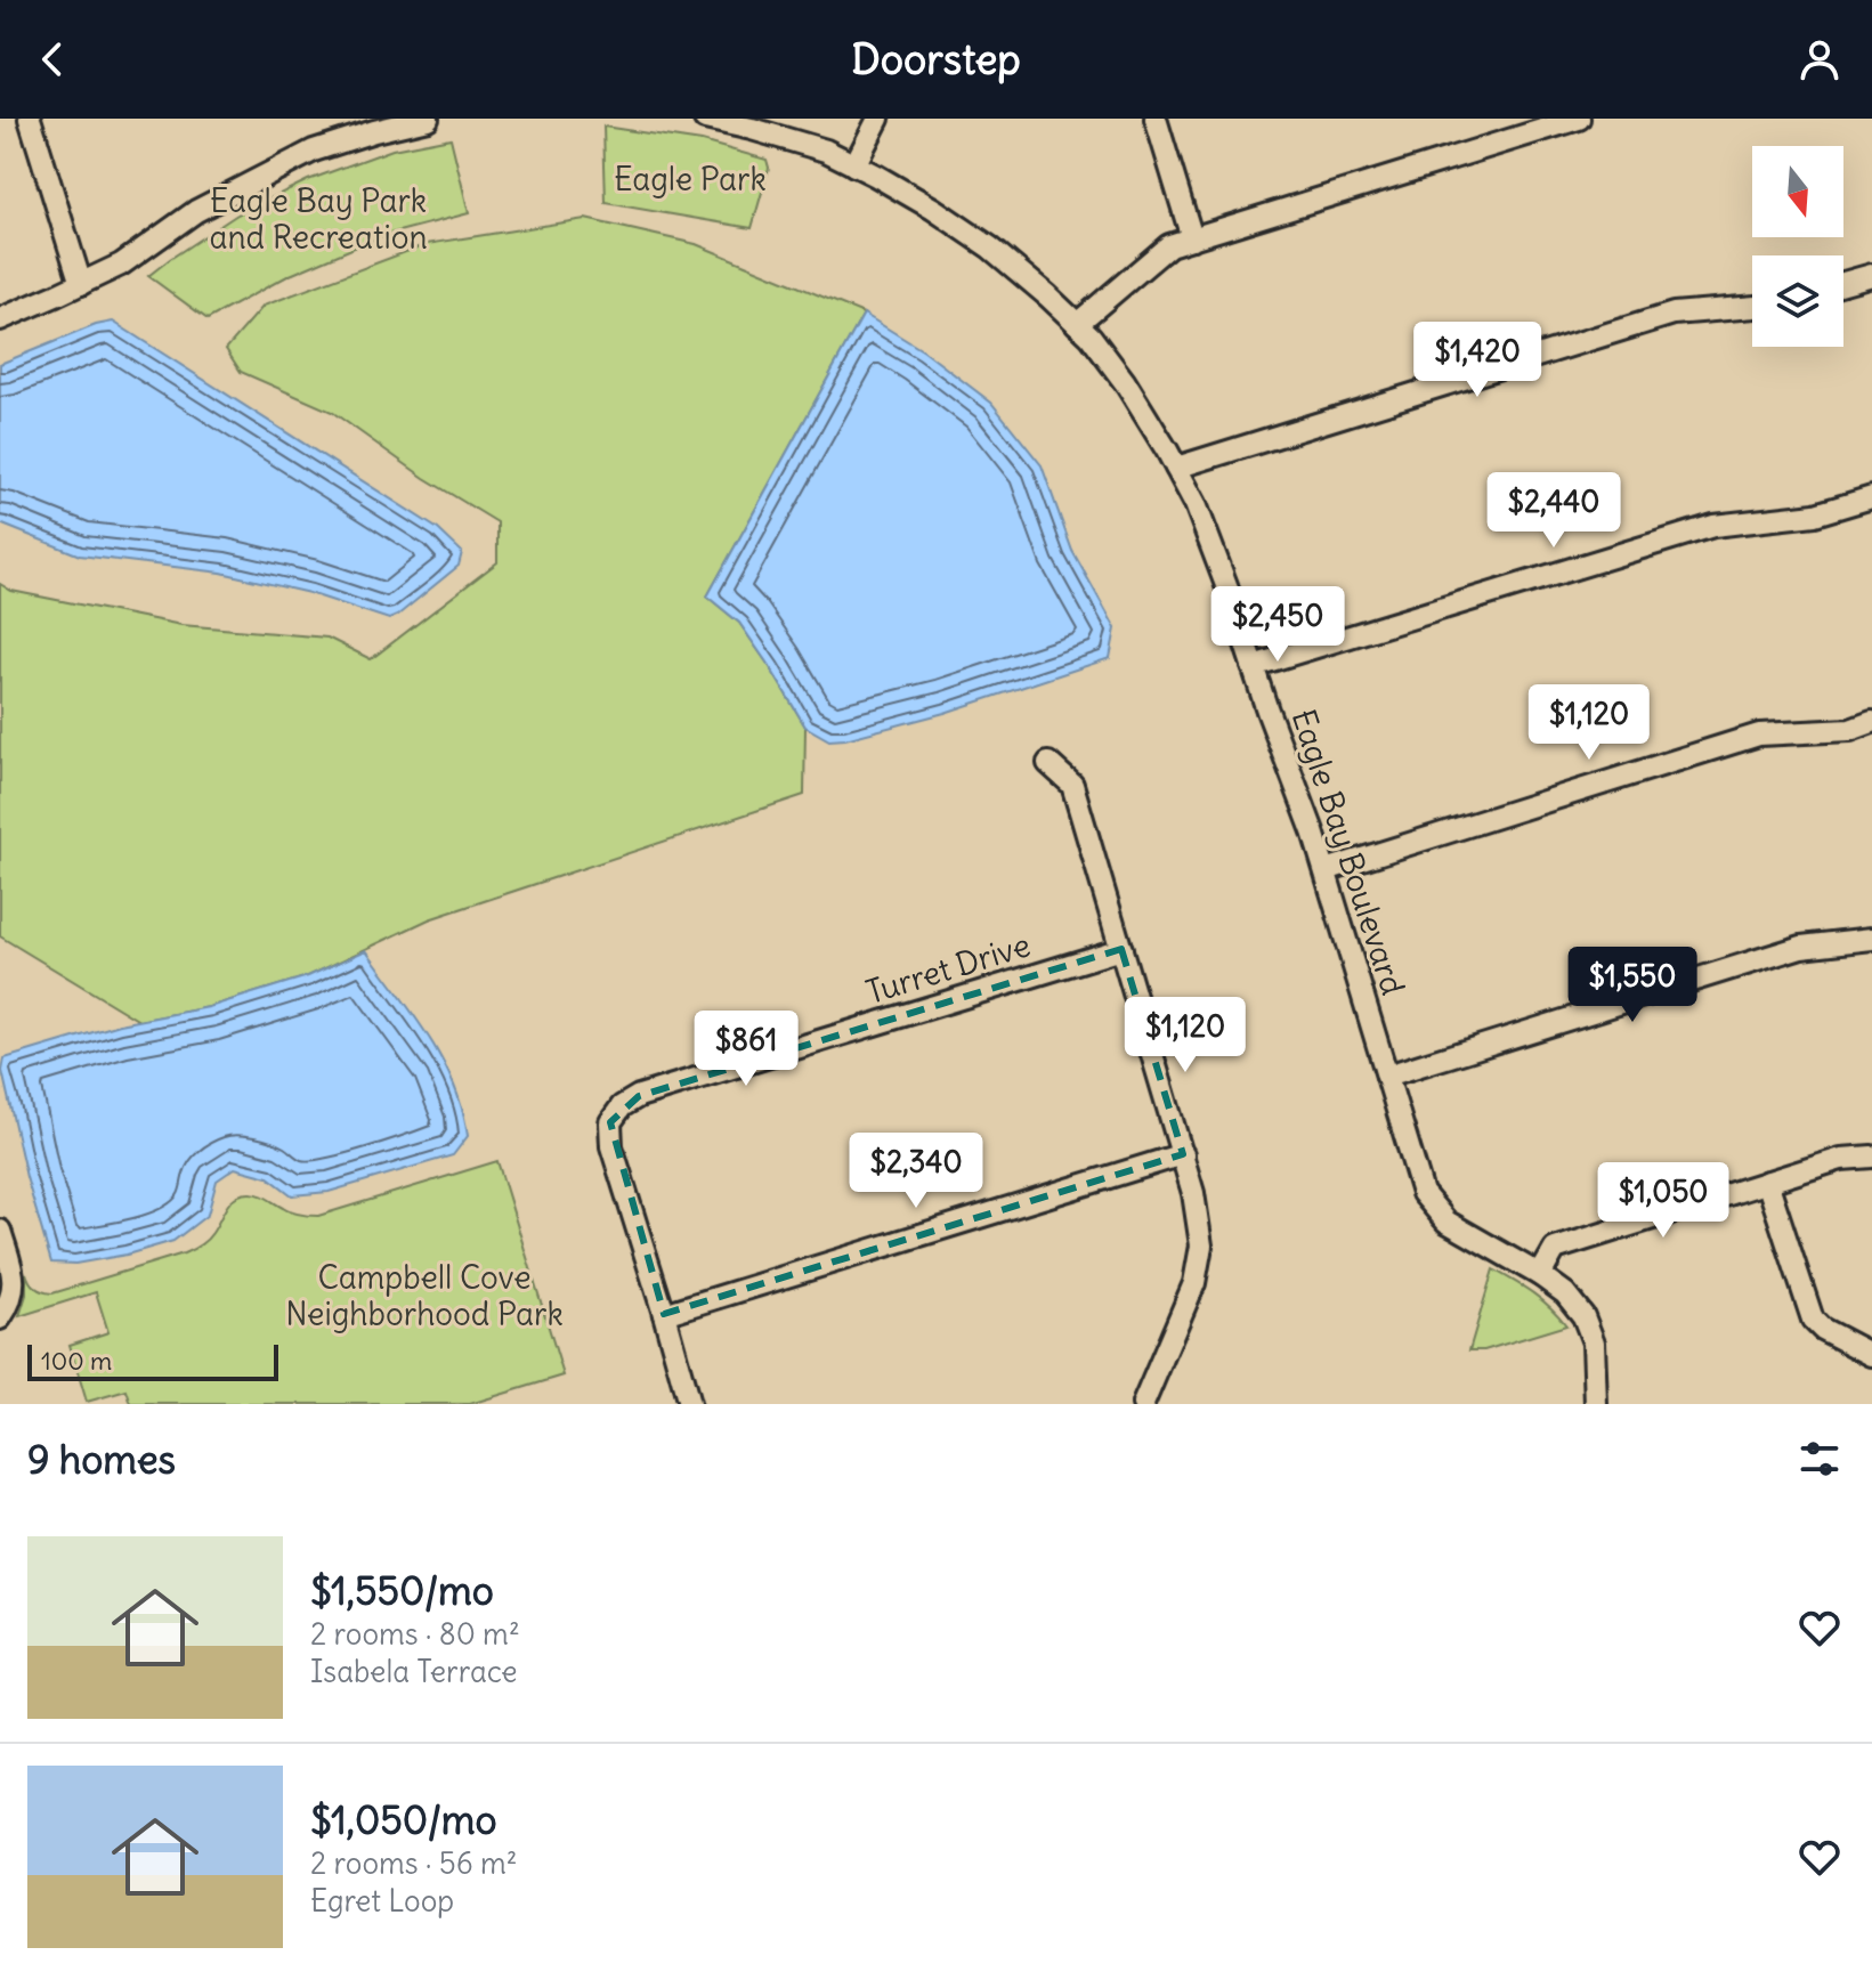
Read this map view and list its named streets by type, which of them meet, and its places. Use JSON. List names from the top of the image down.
{
  "streets": {
    "street": ["Eagle Bay Boulevard", "Turret Drive"]
  },
  "parks": ["Eagle Park", "Eagle Bay Park and Recreation", "Campbell Cove Neighborhood Park"],
  "scale_bar": "100 m",
  "north": "bottom",
  "page": {
    "header": "Doorstep",
    "price": [
      "$1,420",
      "$2,440",
      "$2,450",
      "$1,120",
      "$1,550",
      "$1,120",
      "$861",
      "$2,340",
      "$1,050"
    ],
    "scale": "100 m",
    "heading": "9 homes",
    "list": [
      {
        "name": "$1,550/mo",
        "note": "2 rooms · 80 m² · Isabela Terrace"
      },
      {
        "name": "$1,050/mo",
        "note": "2 rooms · 56 m² · Egret Loop"
      }
    ]
  }
}
